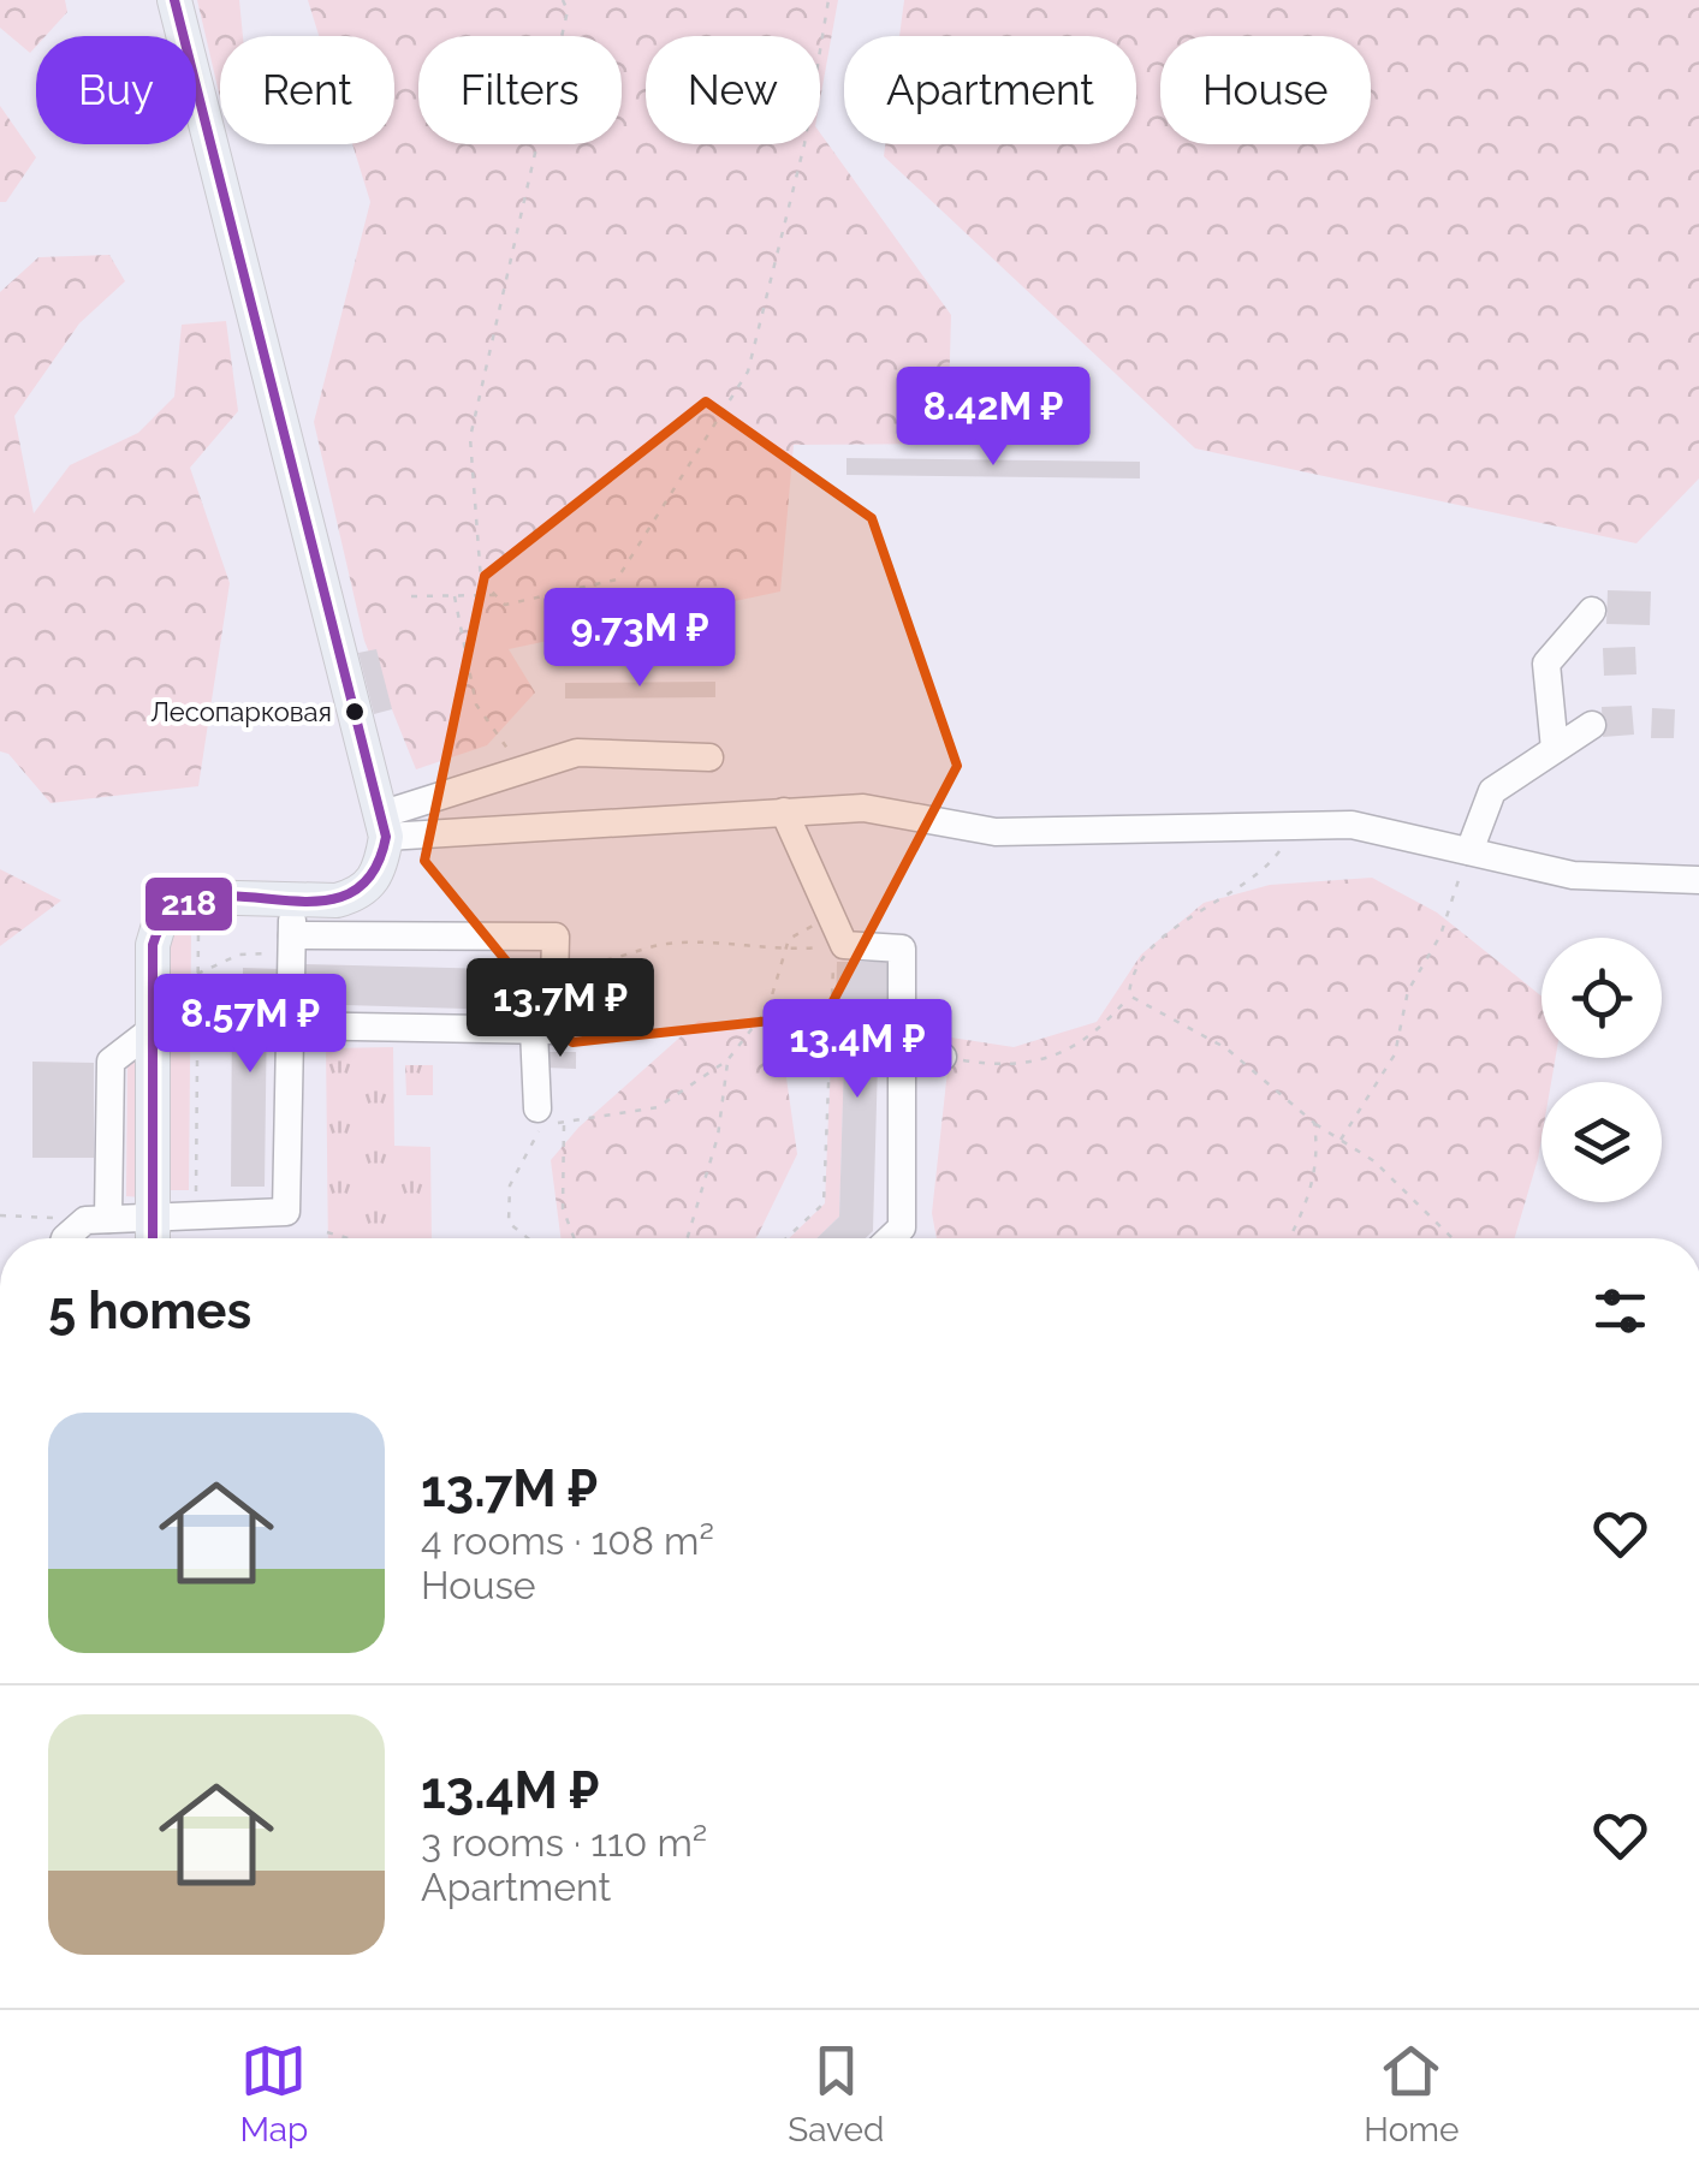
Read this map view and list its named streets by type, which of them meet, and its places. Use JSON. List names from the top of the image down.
{
  "places": ["Лесопарковая"],
  "lines": ["transit line 218"],
  "page": {
    "chip": [
      "Buy",
      "Rent",
      "Filters",
      "New",
      "Apartment",
      "House"
    ],
    "price": [
      "8.42M ₽",
      "9.73M ₽",
      "13.7M ₽",
      "8.57M ₽",
      "13.4M ₽"
    ],
    "heading": "5 homes",
    "list": [
      {
        "name": "13.7M ₽",
        "note": "4 rooms · 108 m² · House"
      },
      {
        "name": "13.4M ₽",
        "note": "3 rooms · 110 m² · Apartment"
      }
    ],
    "tabs": ["Map", "Saved", "Home"]
  }
}
